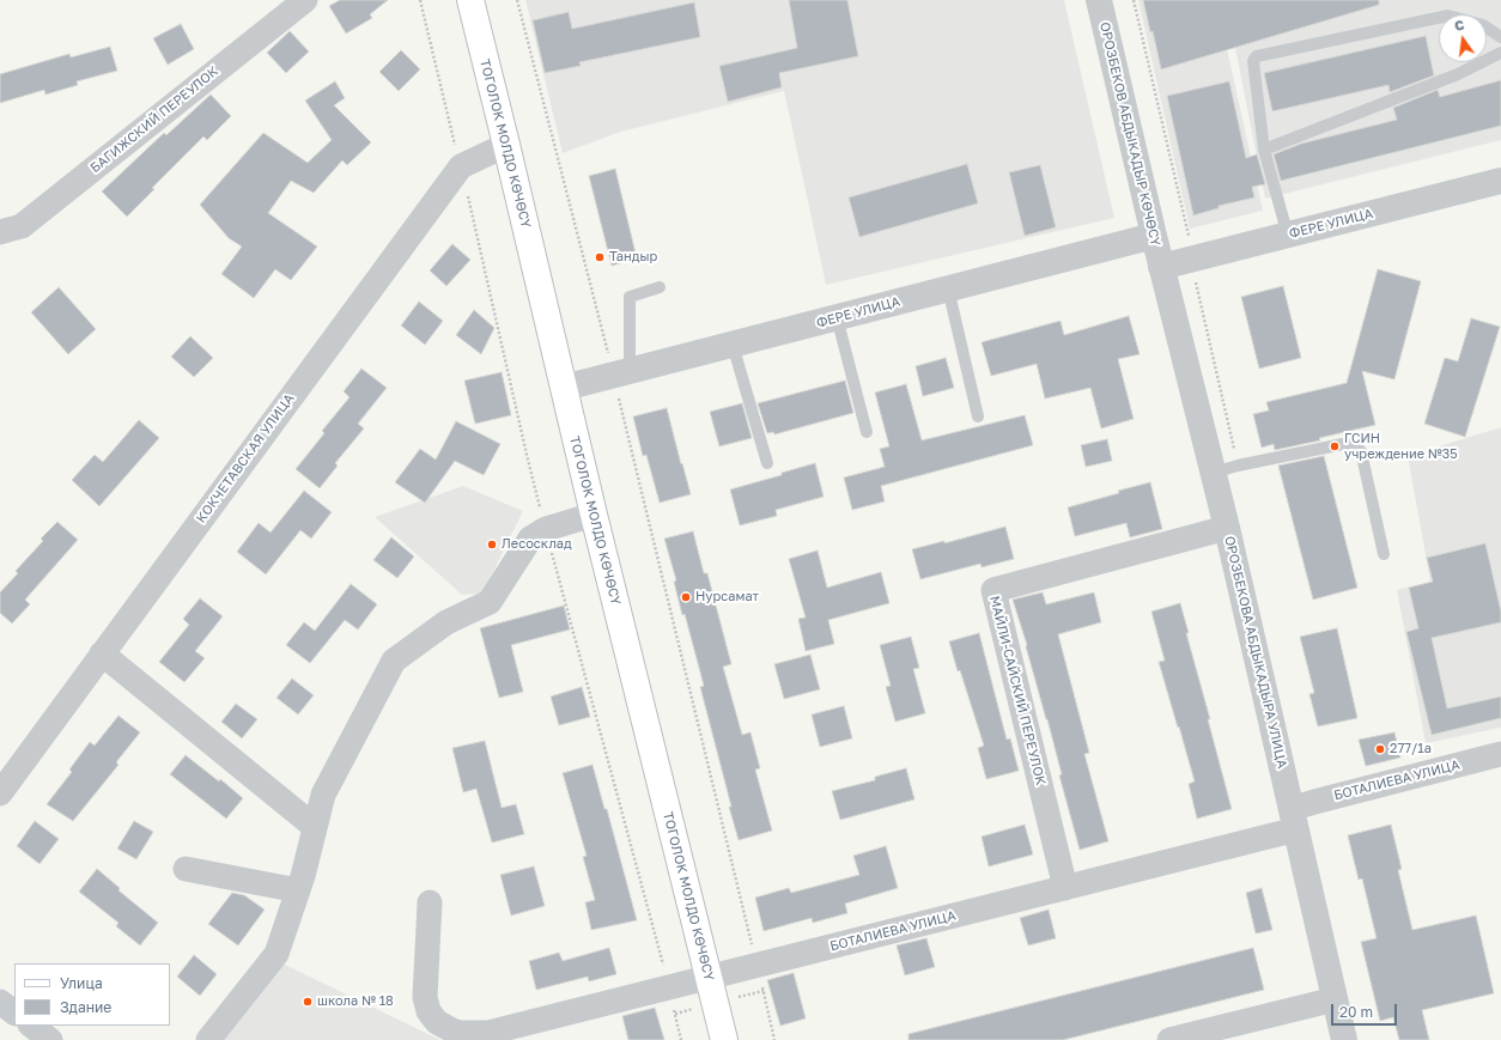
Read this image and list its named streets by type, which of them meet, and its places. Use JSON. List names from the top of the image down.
{
  "streets": {
    "main road": ["ТОГОЛОК МОЛДО КӨЧӨСҮ"],
    "street": [
      "БАГИЖСКИЙ ПЕРЕУЛОК",
      "ОРОЗБЕКОВ АБДЫКАДЫР КӨЧӨСҮ",
      "ФЕРЕ УЛИЦА",
      "КОКЧЕТАВСКАЯ УЛИЦА",
      "ОРОЗБЕКОВА АБДЫКАДЫРА УЛИЦА",
      "МАЙЛИ-САЙСКИЙ ПЕРЕУЛОК",
      "БОТАЛИЕВА УЛИЦА"
    ]
  },
  "crossings": [
    ["ОРОЗБЕКОВ АБДЫКАДЫР КӨЧӨСҮ", "ФЕРЕ УЛИЦА"],
    ["ОРОЗБЕКОВ АБДЫКАДЫР КӨЧӨСҮ", "ОРОЗБЕКОВА АБДЫКАДЫРА УЛИЦА"],
    ["ТОГОЛОК МОЛДО КӨЧӨСҮ", "ФЕРЕ УЛИЦА"],
    ["ТОГОЛОК МОЛДО КӨЧӨСҮ", "КОКЧЕТАВСКАЯ УЛИЦА"],
    ["ТОГОЛОК МОЛДО КӨЧӨСҮ", "БОТАЛИЕВА УЛИЦА"],
    ["ФЕРЕ УЛИЦА", "ОРОЗБЕКОВА АБДЫКАДЫРА УЛИЦА"],
    ["ОРОЗБЕКОВА АБДЫКАДЫРА УЛИЦА", "МАЙЛИ-САЙСКИЙ ПЕРЕУЛОК"],
    ["ОРОЗБЕКОВА АБДЫКАДЫРА УЛИЦА", "БОТАЛИЕВА УЛИЦА"],
    ["МАЙЛИ-САЙСКИЙ ПЕРЕУЛОК", "БОТАЛИЕВА УЛИЦА"]
  ],
  "places": [
    "Тандыр",
    "ГСИН учреждение №35",
    "Лесосклад",
    "Нурсамат",
    "277/1а",
    "школа № 18"
  ],
  "legend": ["Улица", "Здание"],
  "scale_bar": "20 m",
  "north": "top"
}
